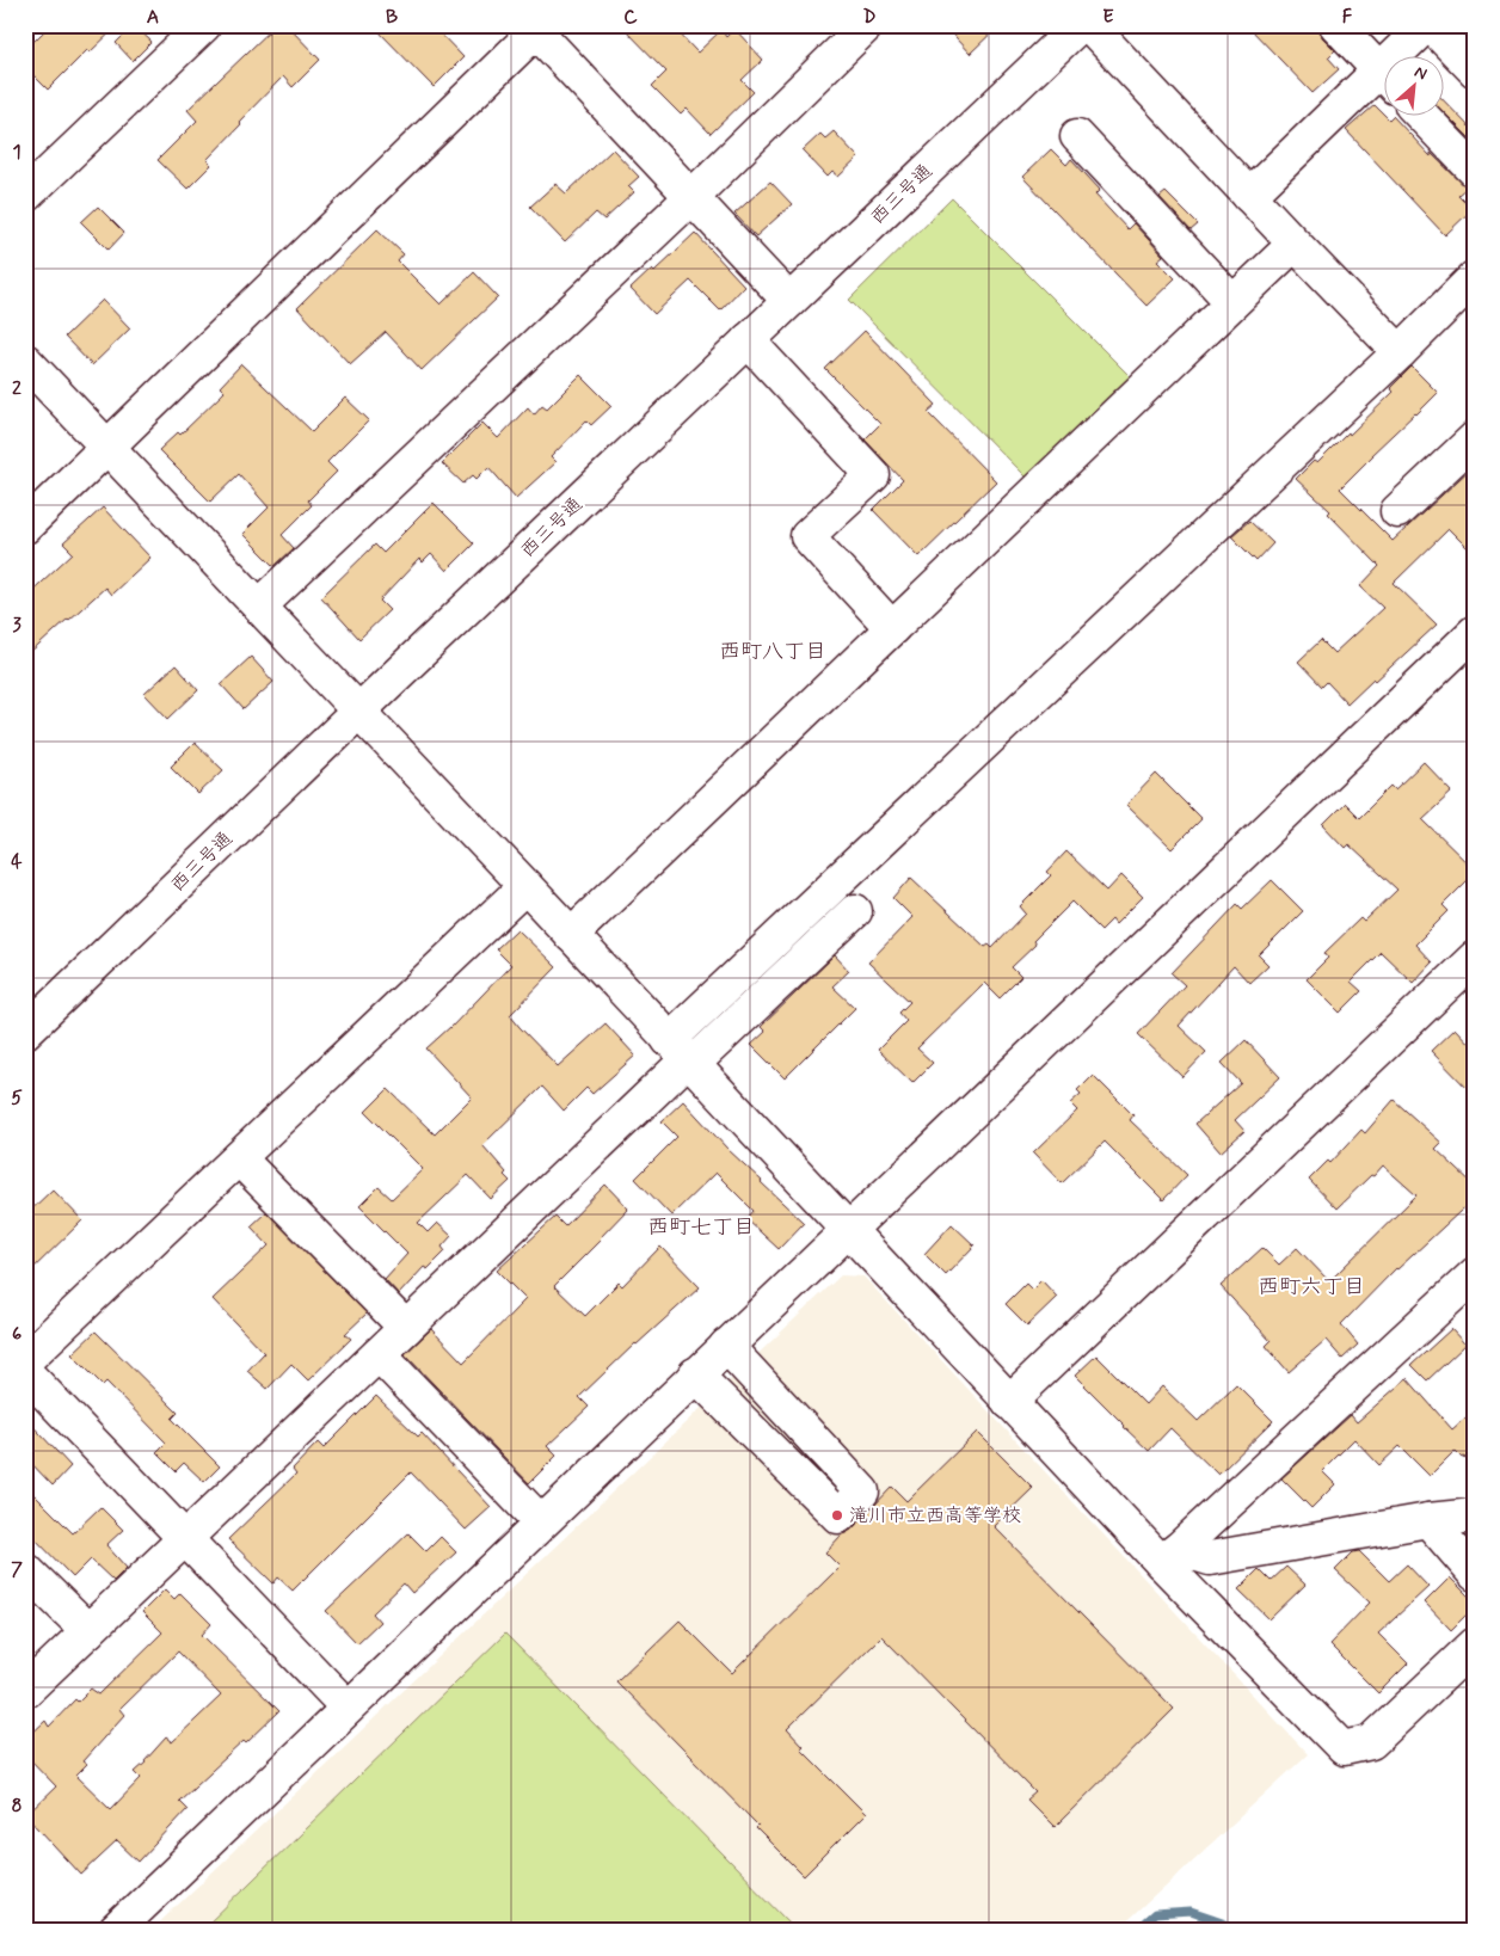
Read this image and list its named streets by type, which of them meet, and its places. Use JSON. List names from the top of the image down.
{
  "streets": {
    "street": ["西三号通"]
  },
  "districts": ["西町八丁目", "西町七丁目", "西町六丁目"],
  "places": ["滝川市立西高等学校"],
  "north": "top right",
  "grid": {
    "columns": [
      "A",
      "B",
      "C",
      "D",
      "E",
      "F"
    ],
    "rows": [
      "1",
      "2",
      "3",
      "4",
      "5",
      "6",
      "7",
      "8"
    ]
  }
}
